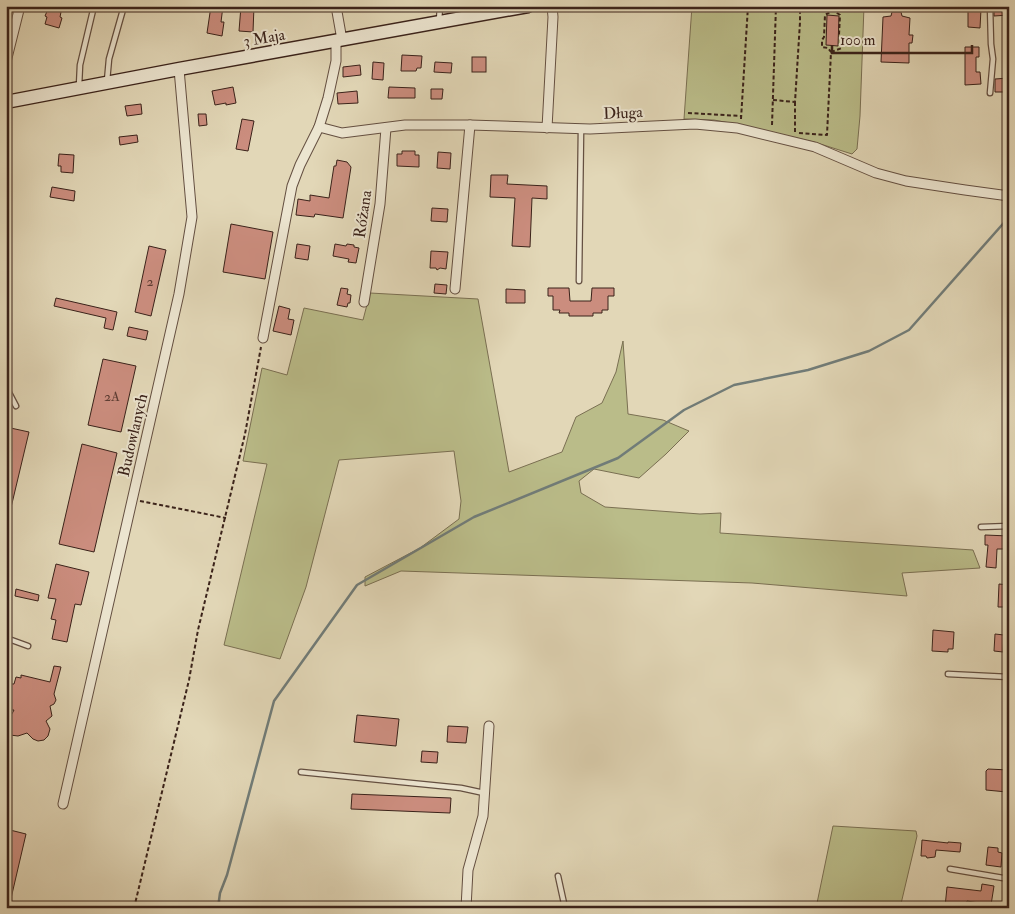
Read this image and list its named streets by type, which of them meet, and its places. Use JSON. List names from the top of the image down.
{
  "streets": {
    "street": [
      "3 Maja",
      "Długa",
      "Różana",
      "Budowlanych"
    ]
  },
  "crossings": [
    ["3 Maja", "Budowlanych"],
    ["Długa", "Różana"]
  ],
  "house_numbers": ["2", "2A"],
  "scale_bar": "100 m"
}
